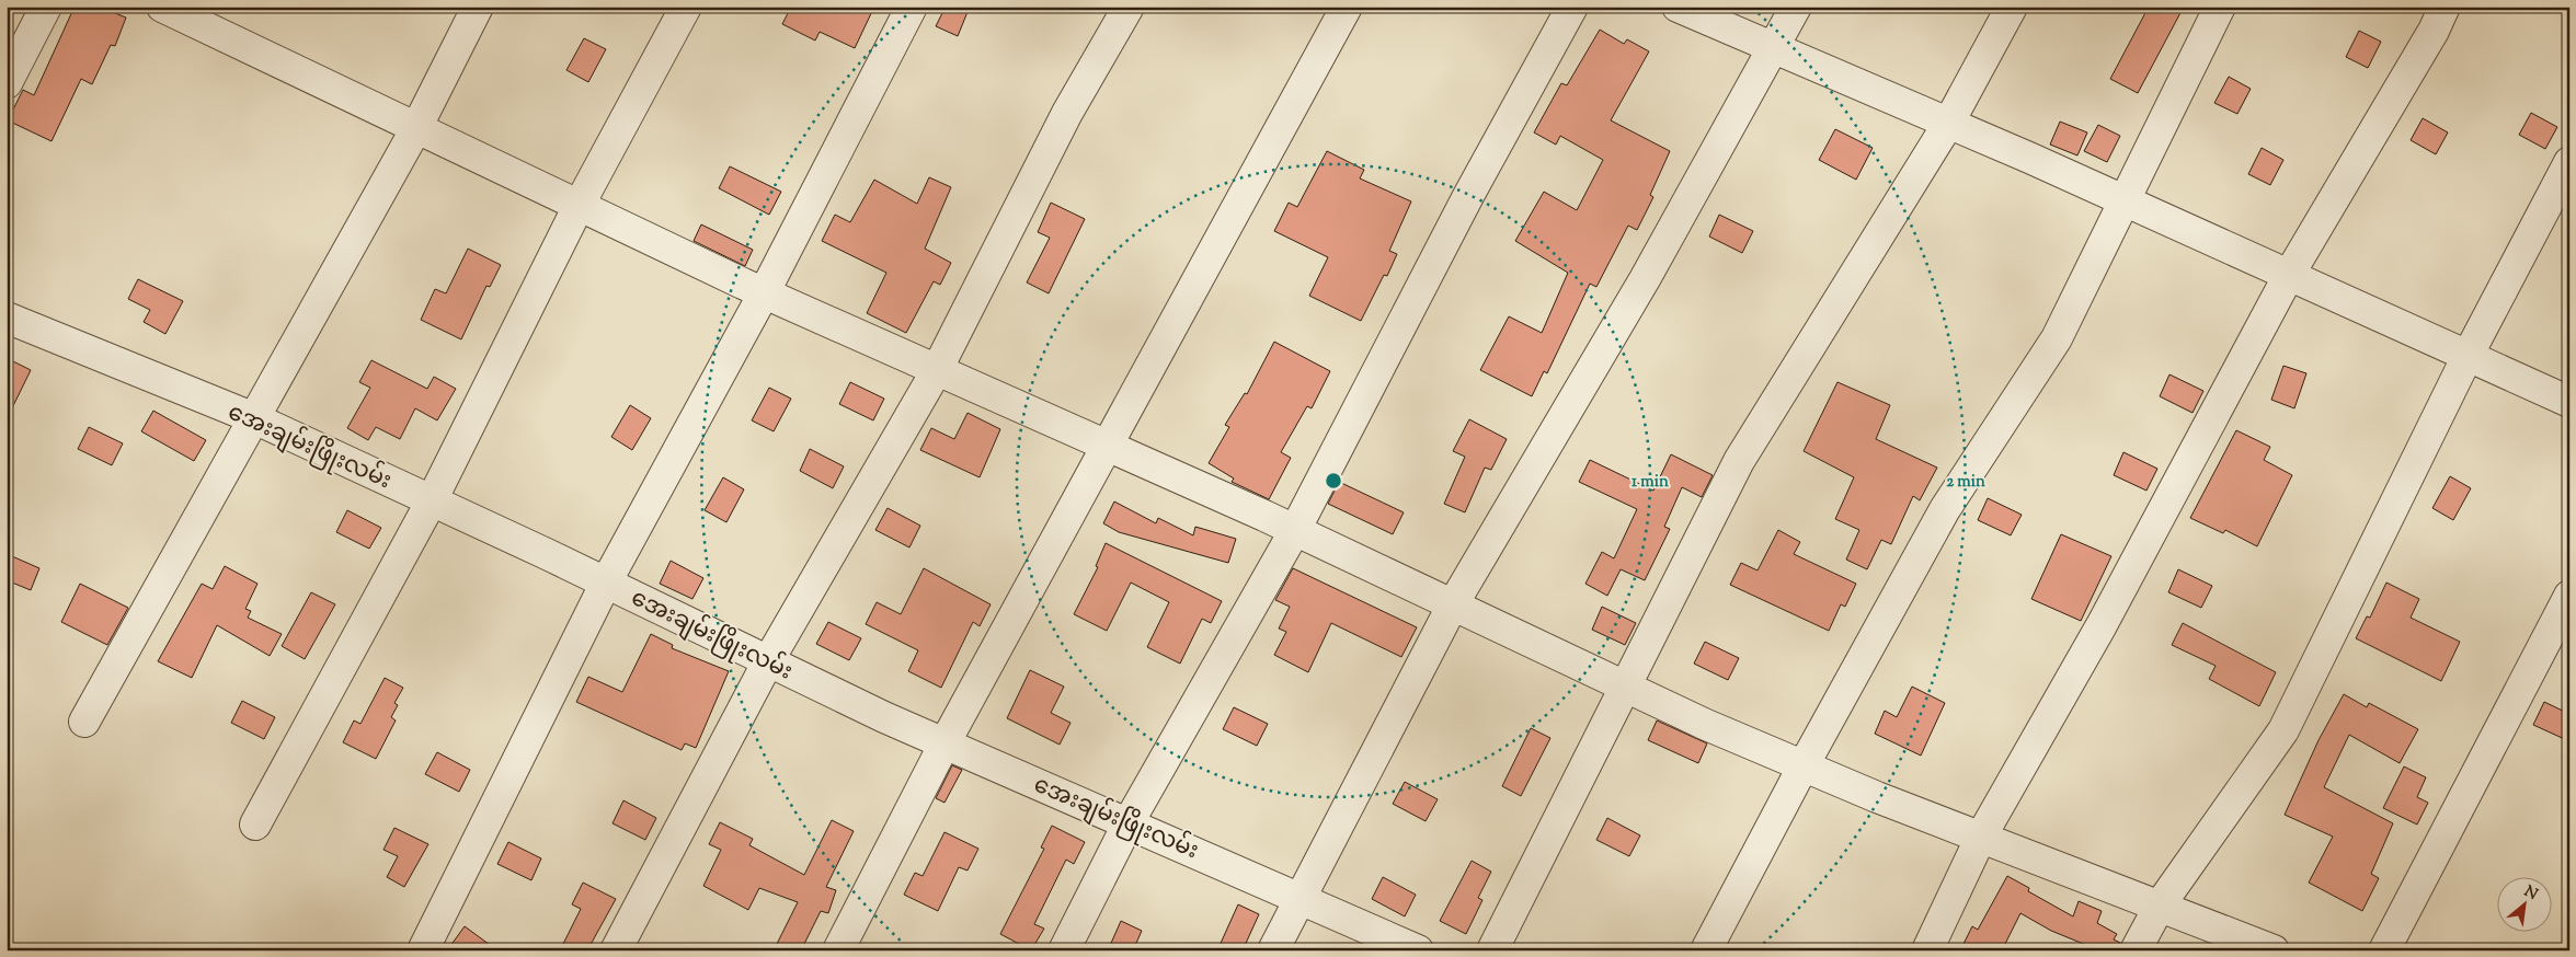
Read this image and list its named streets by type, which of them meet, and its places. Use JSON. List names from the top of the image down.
{
  "streets": {
    "street": ["အေးချမ်းဖြိုးလမ်း"]
  },
  "north": "top right",
  "rings": ["1 min", "2 min"]
}
